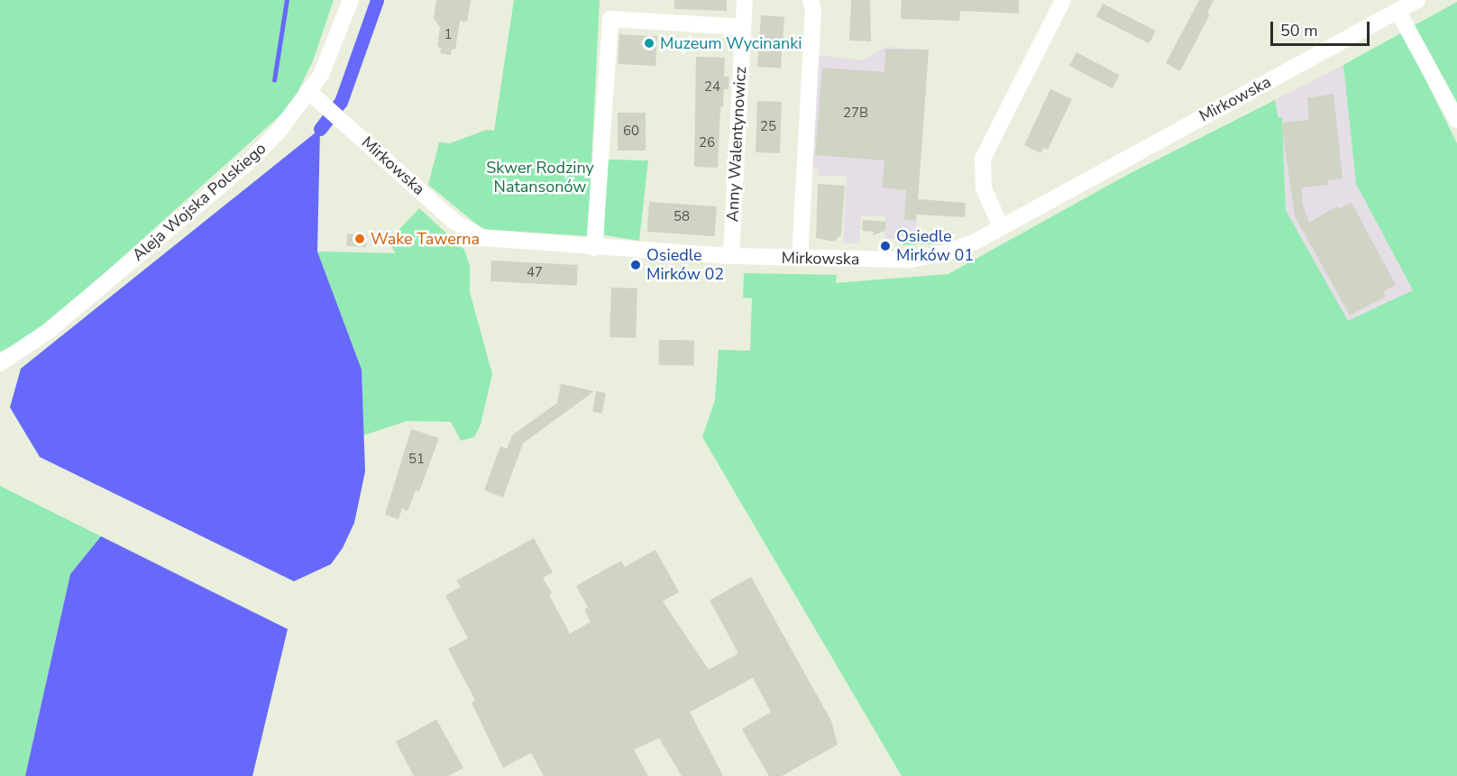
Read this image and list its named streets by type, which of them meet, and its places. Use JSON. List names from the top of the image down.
{
  "streets": {
    "street": ["Mirkowska", "Anny Walentynowicz", "Aleja Wojska Polskiego"]
  },
  "crossings": [
    ["Mirkowska", "Anny Walentynowicz"],
    ["Mirkowska", "Aleja Wojska Polskiego"]
  ],
  "parks": ["Skwer Rodziny Natansonów"],
  "places": [
    "Muzeum Wycinanki",
    "Wake Tawerna",
    "Osiedle Mirków 01",
    "Osiedle Mirków 02"
  ],
  "house_numbers": [
    "1",
    "24",
    "27B",
    "25",
    "60",
    "26",
    "58",
    "47",
    "51"
  ],
  "scale_bar": "50 m"
}
